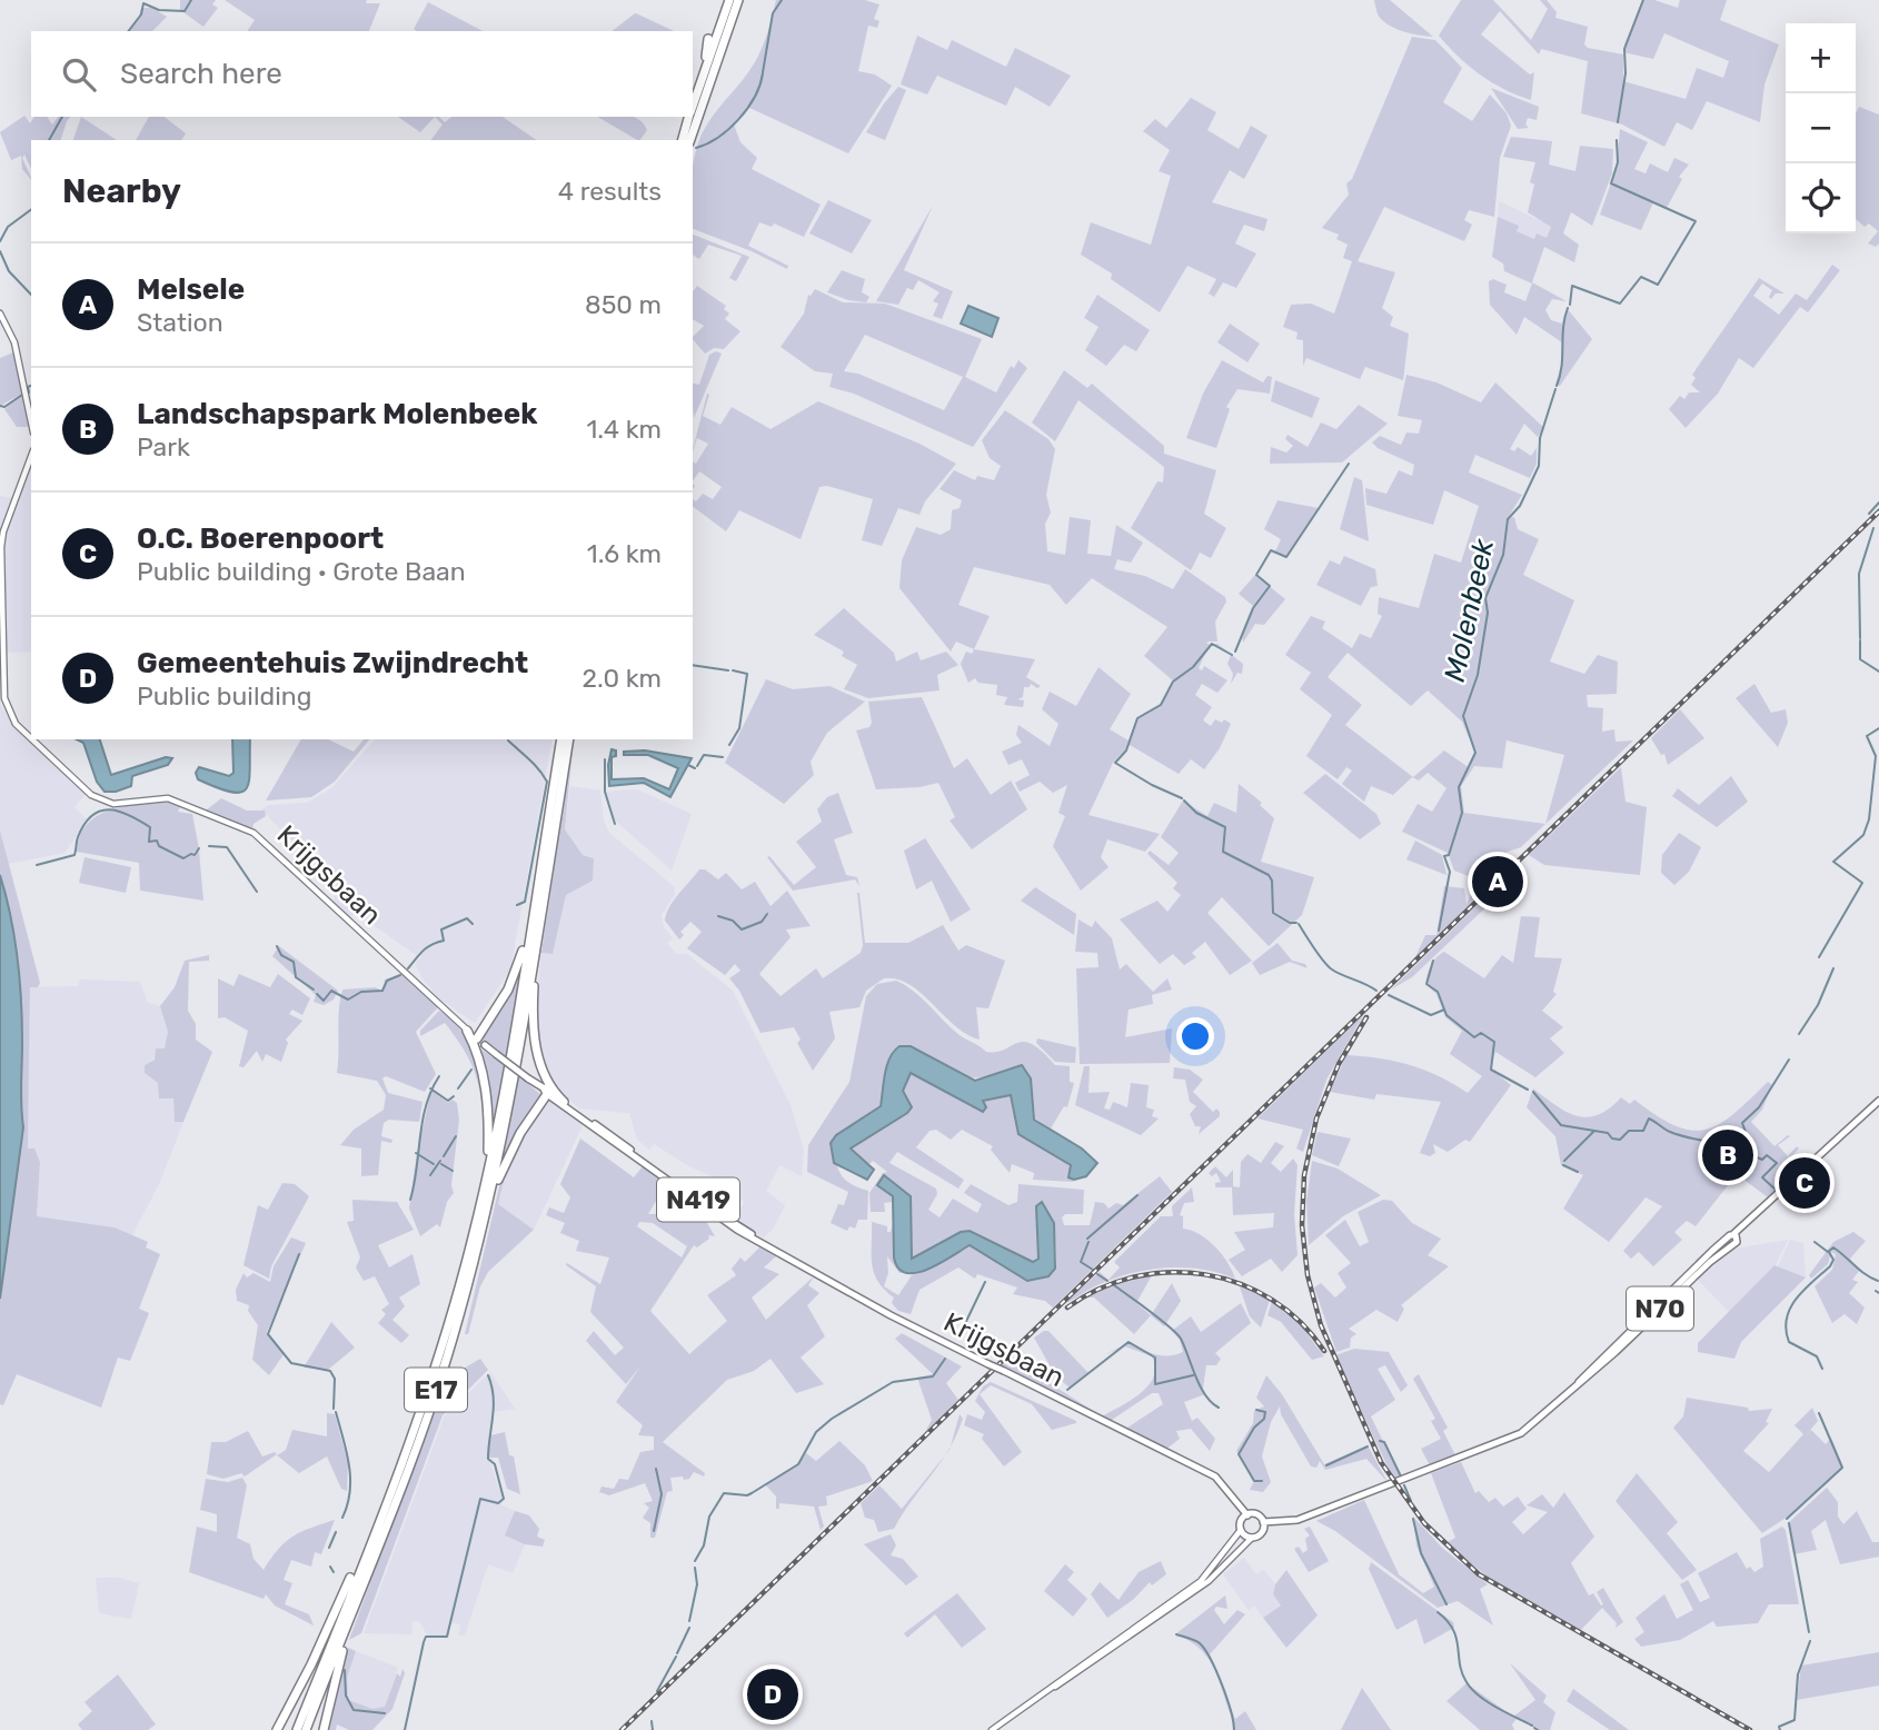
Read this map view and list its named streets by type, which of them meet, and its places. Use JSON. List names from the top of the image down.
{
  "streets": {
    "highway": ["E17"],
    "main road": ["Krijgsbaan", "N419", "N70"]
  },
  "crossings": [
    ["Krijgsbaan", "N419"]
  ],
  "water": ["Molenbeek"],
  "page": {
    "map_buttons": ["+", "−"],
    "search": "Search here",
    "heading": ["Nearby", "4 results"],
    "list": [
      {
        "mark": "A",
        "name": "Melsele",
        "note": "Station",
        "value": "850 m"
      },
      {
        "mark": "B",
        "name": "Landschapspark Molenbeek",
        "note": "Park",
        "value": "1.4 km"
      },
      {
        "mark": "C",
        "name": "O.C. Boerenpoort",
        "note": "Public building · Grote Baan",
        "value": "1.6 km"
      },
      {
        "mark": "D",
        "name": "Gemeentehuis Zwijndrecht",
        "note": "Public building",
        "value": "2.0 km"
      }
    ],
    "pins": [
      "A",
      "B",
      "C",
      "D"
    ]
  }
}
